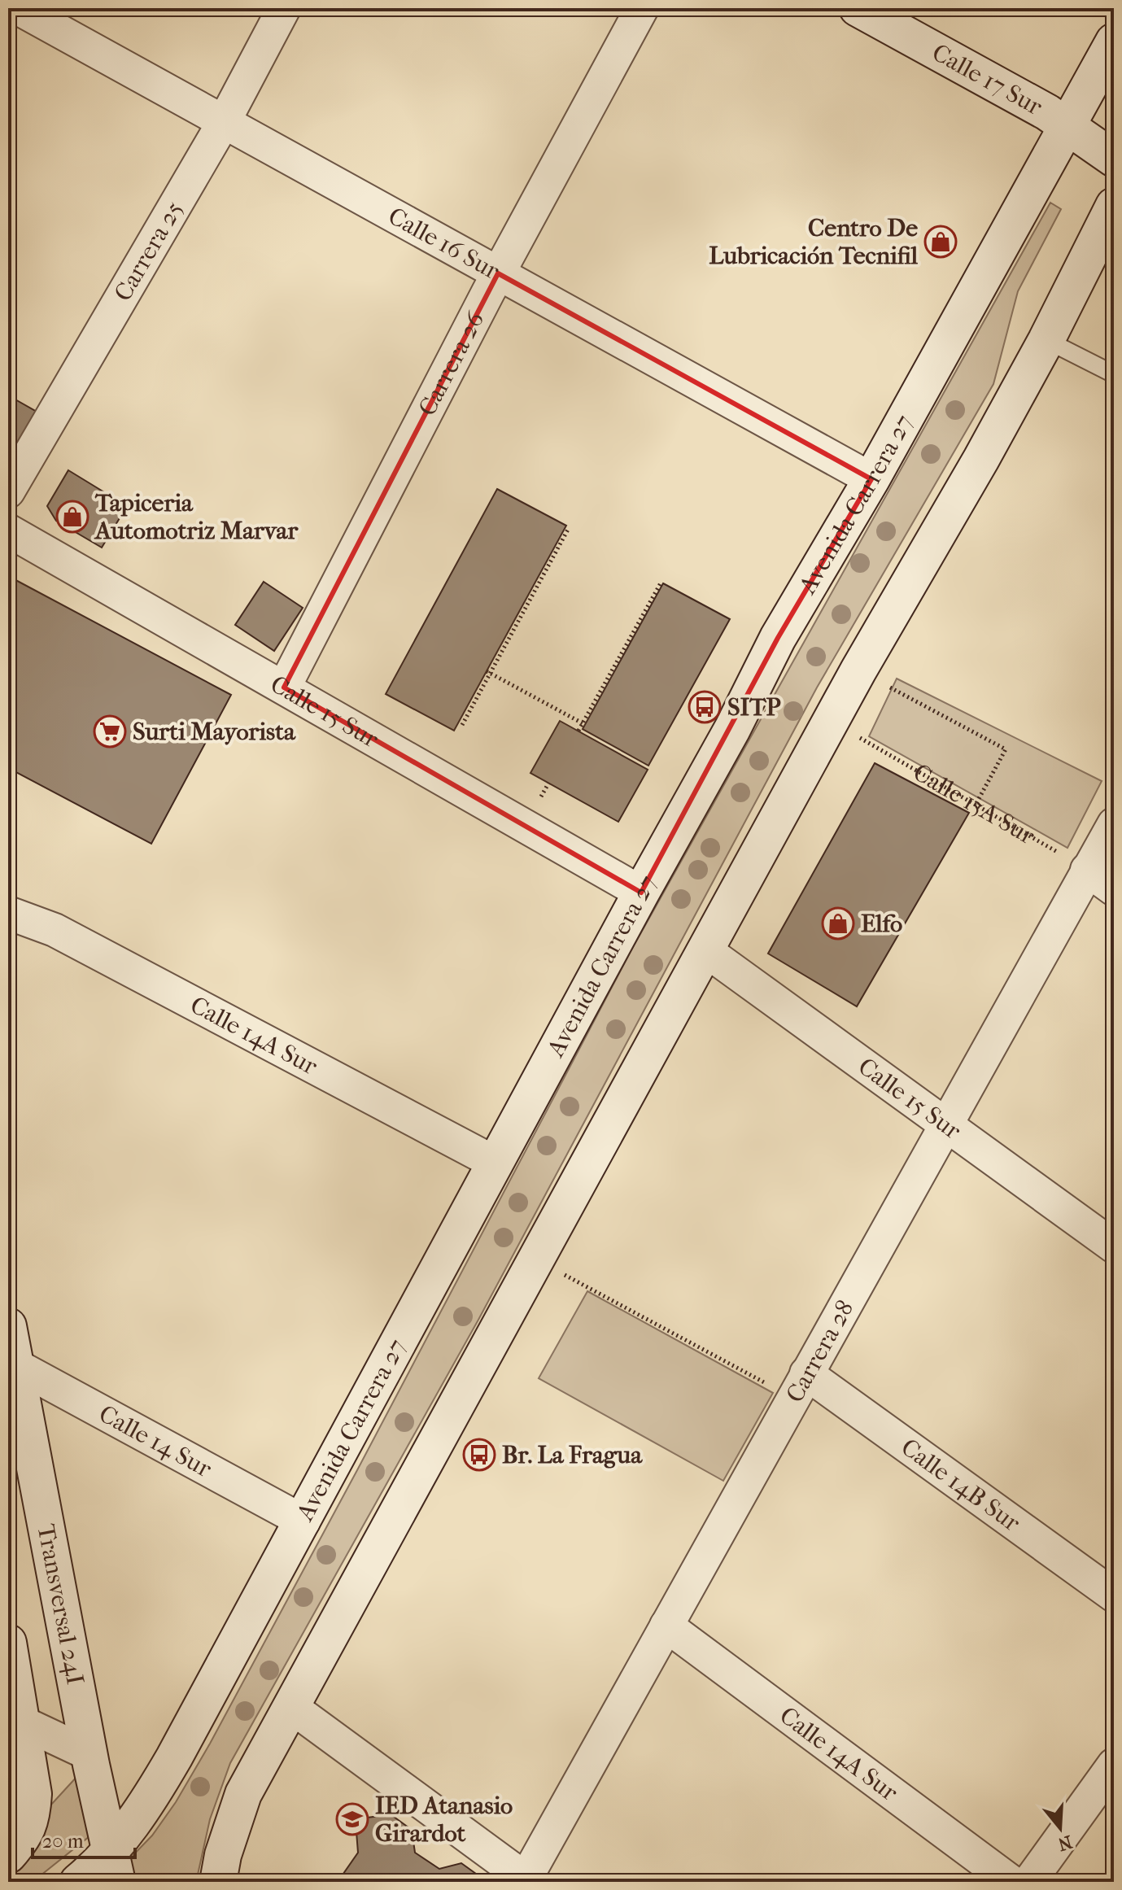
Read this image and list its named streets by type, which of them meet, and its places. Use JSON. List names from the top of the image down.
{
  "streets": {
    "main road": ["Calle 17 Sur", "Avenida Carrera 27", "Transversal 24I"],
    "street": [
      "Calle 16 Sur",
      "Carrera 25",
      "Carrera 26",
      "Calle 15 Sur",
      "Calle 14A Sur",
      "Carrera 28",
      "Calle 14 Sur",
      "Calle 14B Sur"
    ],
    "path": ["Calle 15A Sur"]
  },
  "crossings": [
    ["Calle 17 Sur", "Avenida Carrera 27"],
    ["Calle 16 Sur", "Carrera 25"],
    ["Calle 16 Sur", "Carrera 26"],
    ["Calle 16 Sur", "Avenida Carrera 27"],
    ["Carrera 26", "Calle 15 Sur"],
    ["Avenida Carrera 27", "Calle 15 Sur"],
    ["Avenida Carrera 27", "Calle 14A Sur"],
    ["Avenida Carrera 27", "Calle 14 Sur"],
    ["Avenida Carrera 27", "Transversal 24I"],
    ["Calle 15 Sur", "Carrera 28"],
    ["Calle 15A Sur", "Carrera 28"],
    ["Calle 14A Sur", "Carrera 28"],
    ["Carrera 28", "Calle 14B Sur"],
    ["Calle 14 Sur", "Transversal 24I"]
  ],
  "places": {
    "shop": ["Centro De Lubricación Tecnifil", "Tapiceria Automotriz Marvar", "Elfo"],
    "bus stop": ["SITP", "Br. La Fragua"],
    "supermarket": ["Surti Mayorista"],
    "school or university": ["IED Atanasio Girardot"]
  },
  "scale_bar": "20 m",
  "north": "bottom"
}
